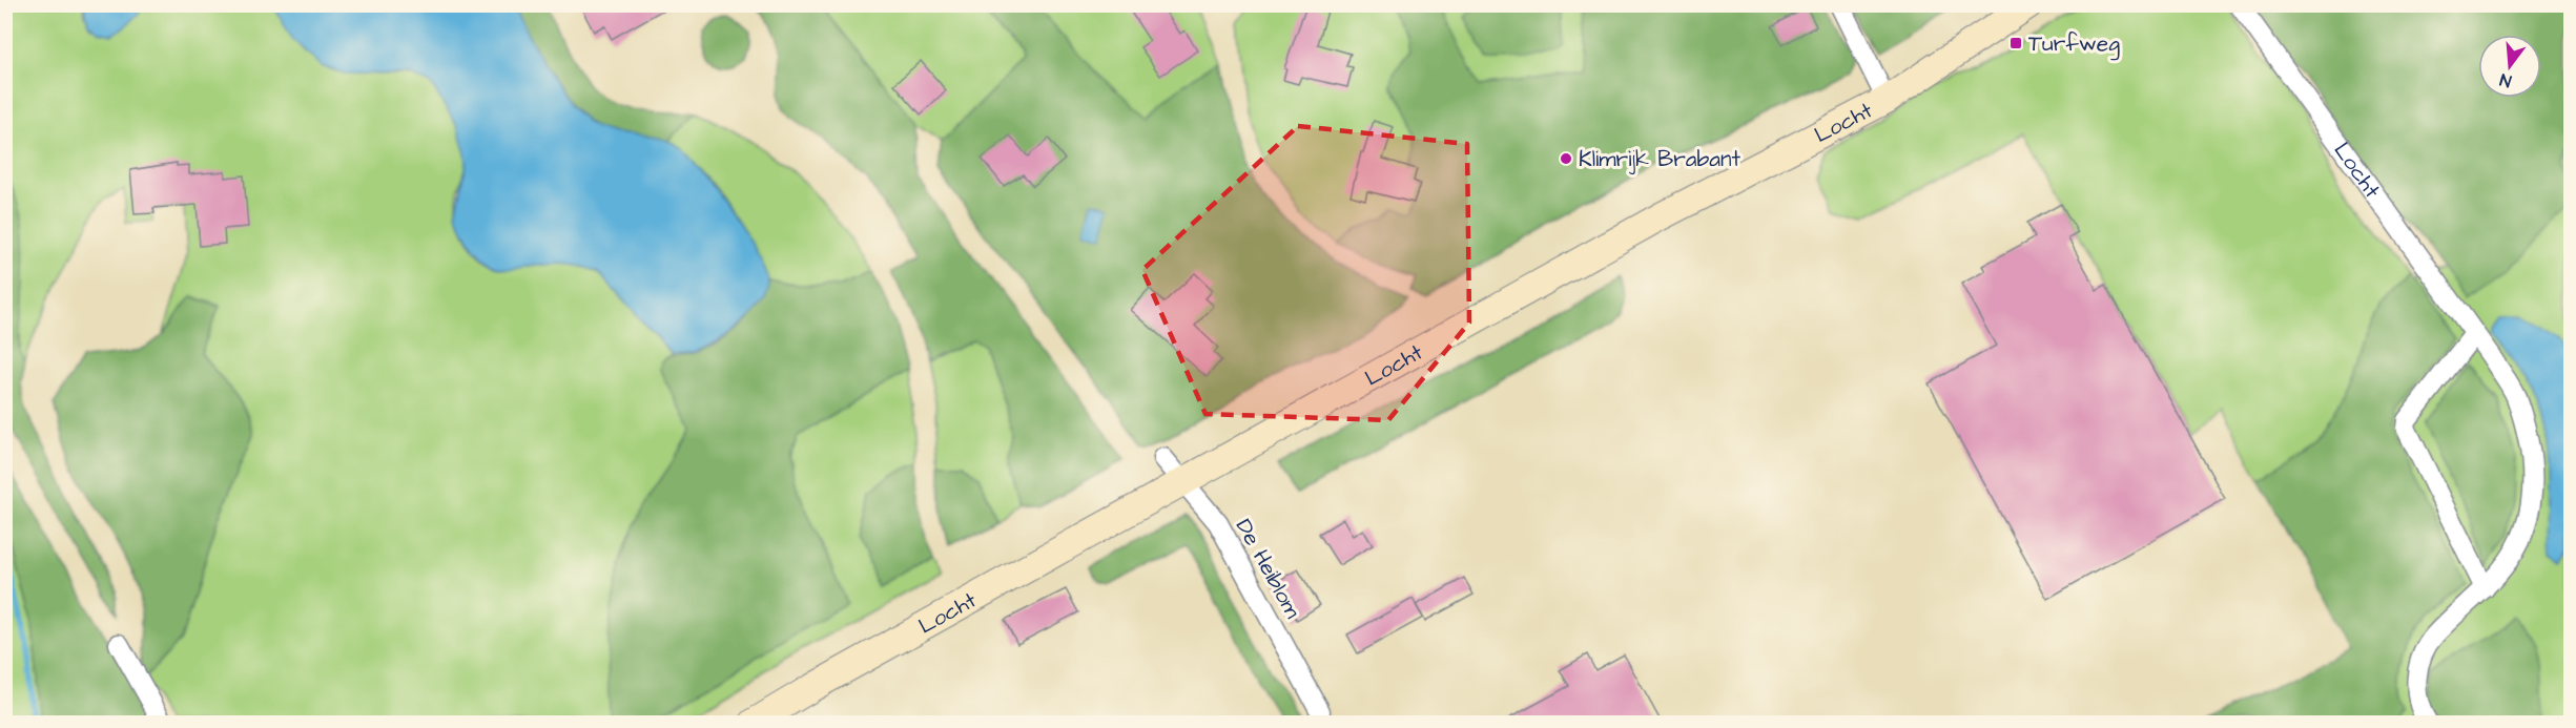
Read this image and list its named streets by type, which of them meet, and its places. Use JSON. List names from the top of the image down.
{
  "streets": {
    "street": ["Locht", "De Heiblom"]
  },
  "crossings": [
    ["Locht", "De Heiblom"]
  ],
  "places": {
    "transit": ["Turfweg"],
    "other": ["Klimrijk Brabant"]
  },
  "north": "bottom"
}
